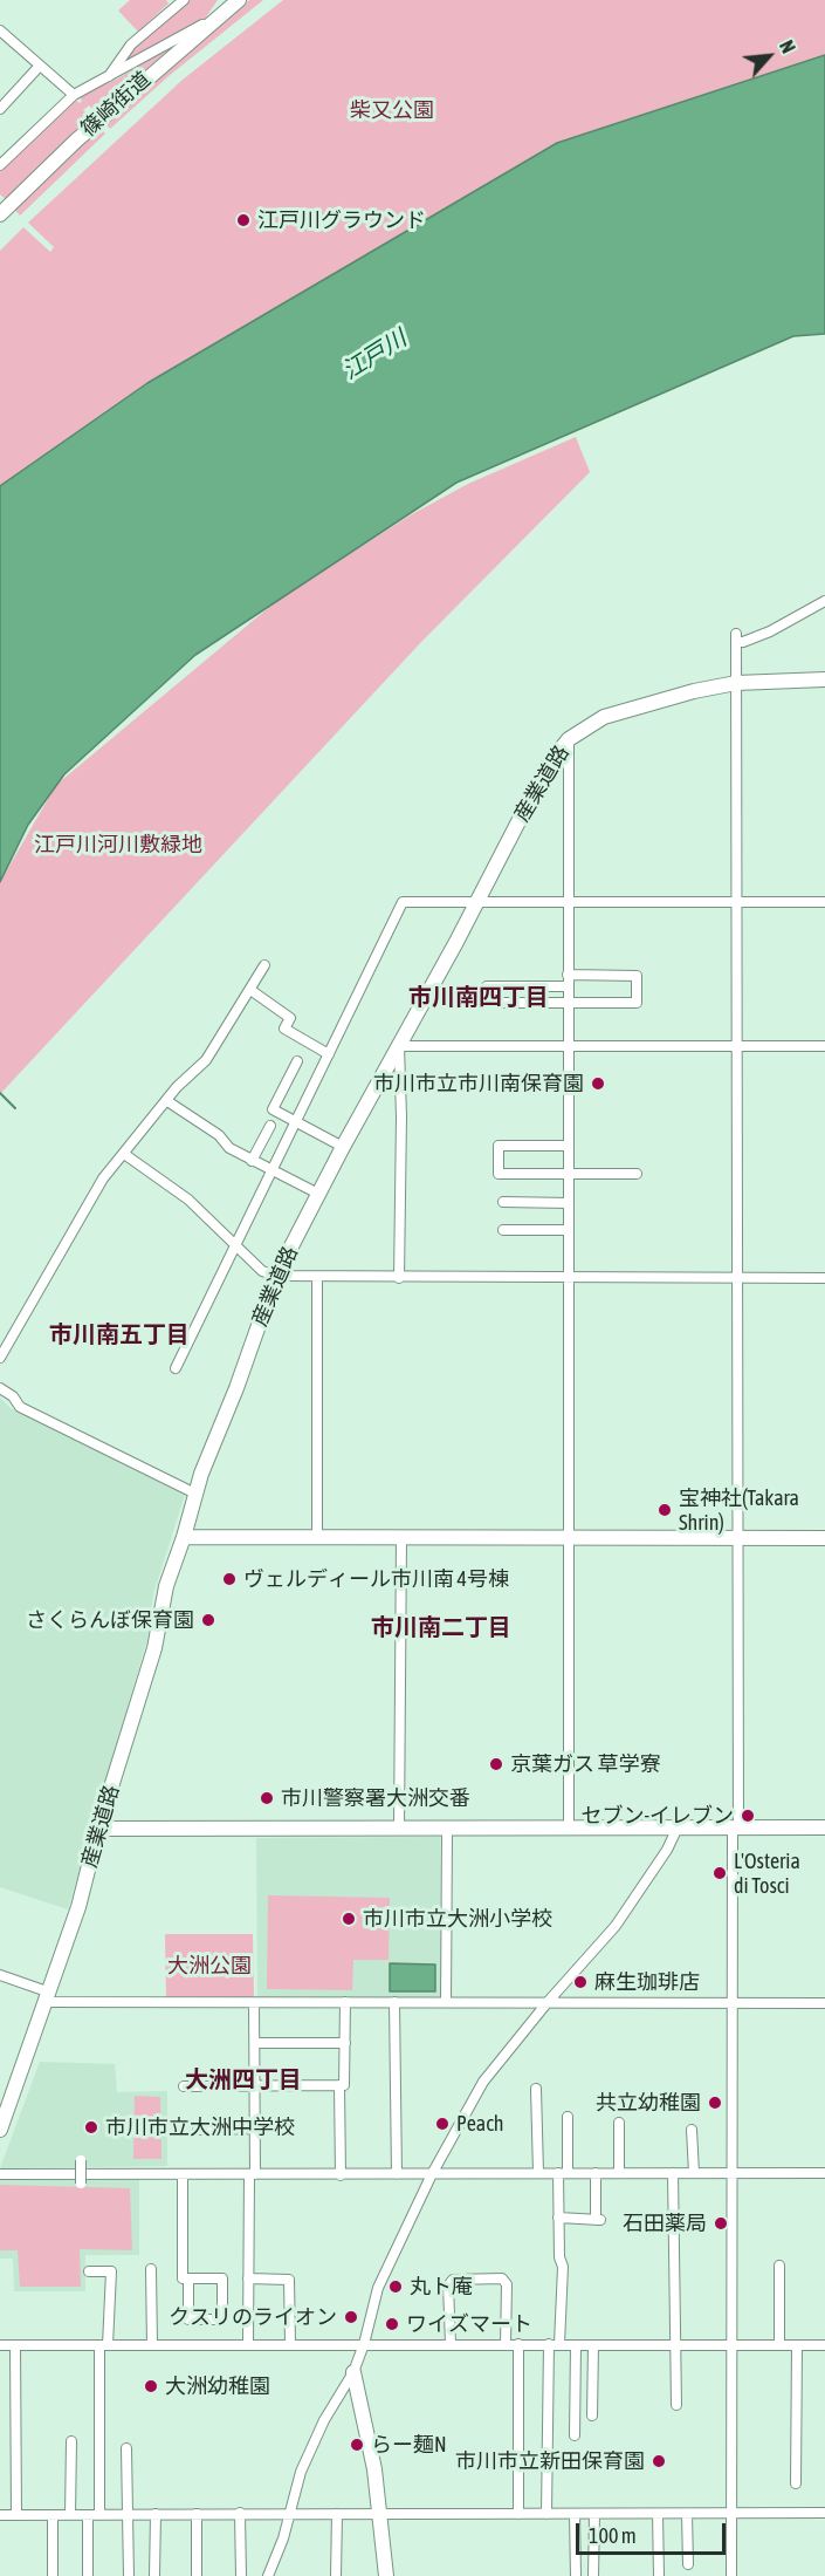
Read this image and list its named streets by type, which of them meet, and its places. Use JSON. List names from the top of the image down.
{
  "streets": {
    "main road": ["篠崎街道", "産業道路"]
  },
  "districts": [
    "市川南四丁目",
    "市川南五丁目",
    "市川南二丁目",
    "大洲四丁目"
  ],
  "water": ["江戸川"],
  "parks": ["柴又公園", "江戸川河川敷緑地", "大洲公園"],
  "places": [
    "江戸川グラウンド",
    "市川市立市川南保育園",
    "宝神社(Takara Shrin)",
    "ヴェルディール市川南 4号棟",
    "さくらんぼ保育園",
    "京葉ガス 草学寮",
    "市川警察署大洲交番",
    "セブン-イレブン",
    "L'Osteria di Tosci",
    "市川市立大洲小学校",
    "麻生珈琲店",
    "共立幼稚園",
    "Peach",
    "市川市立大洲中学校",
    "石田薬局",
    "丸ト庵",
    "クスリのライオン",
    "ワイズマート",
    "大洲幼稚園",
    "らー麺N",
    "市川市立新田保育園"
  ],
  "scale_bar": "100 m",
  "north": "top right"
}
